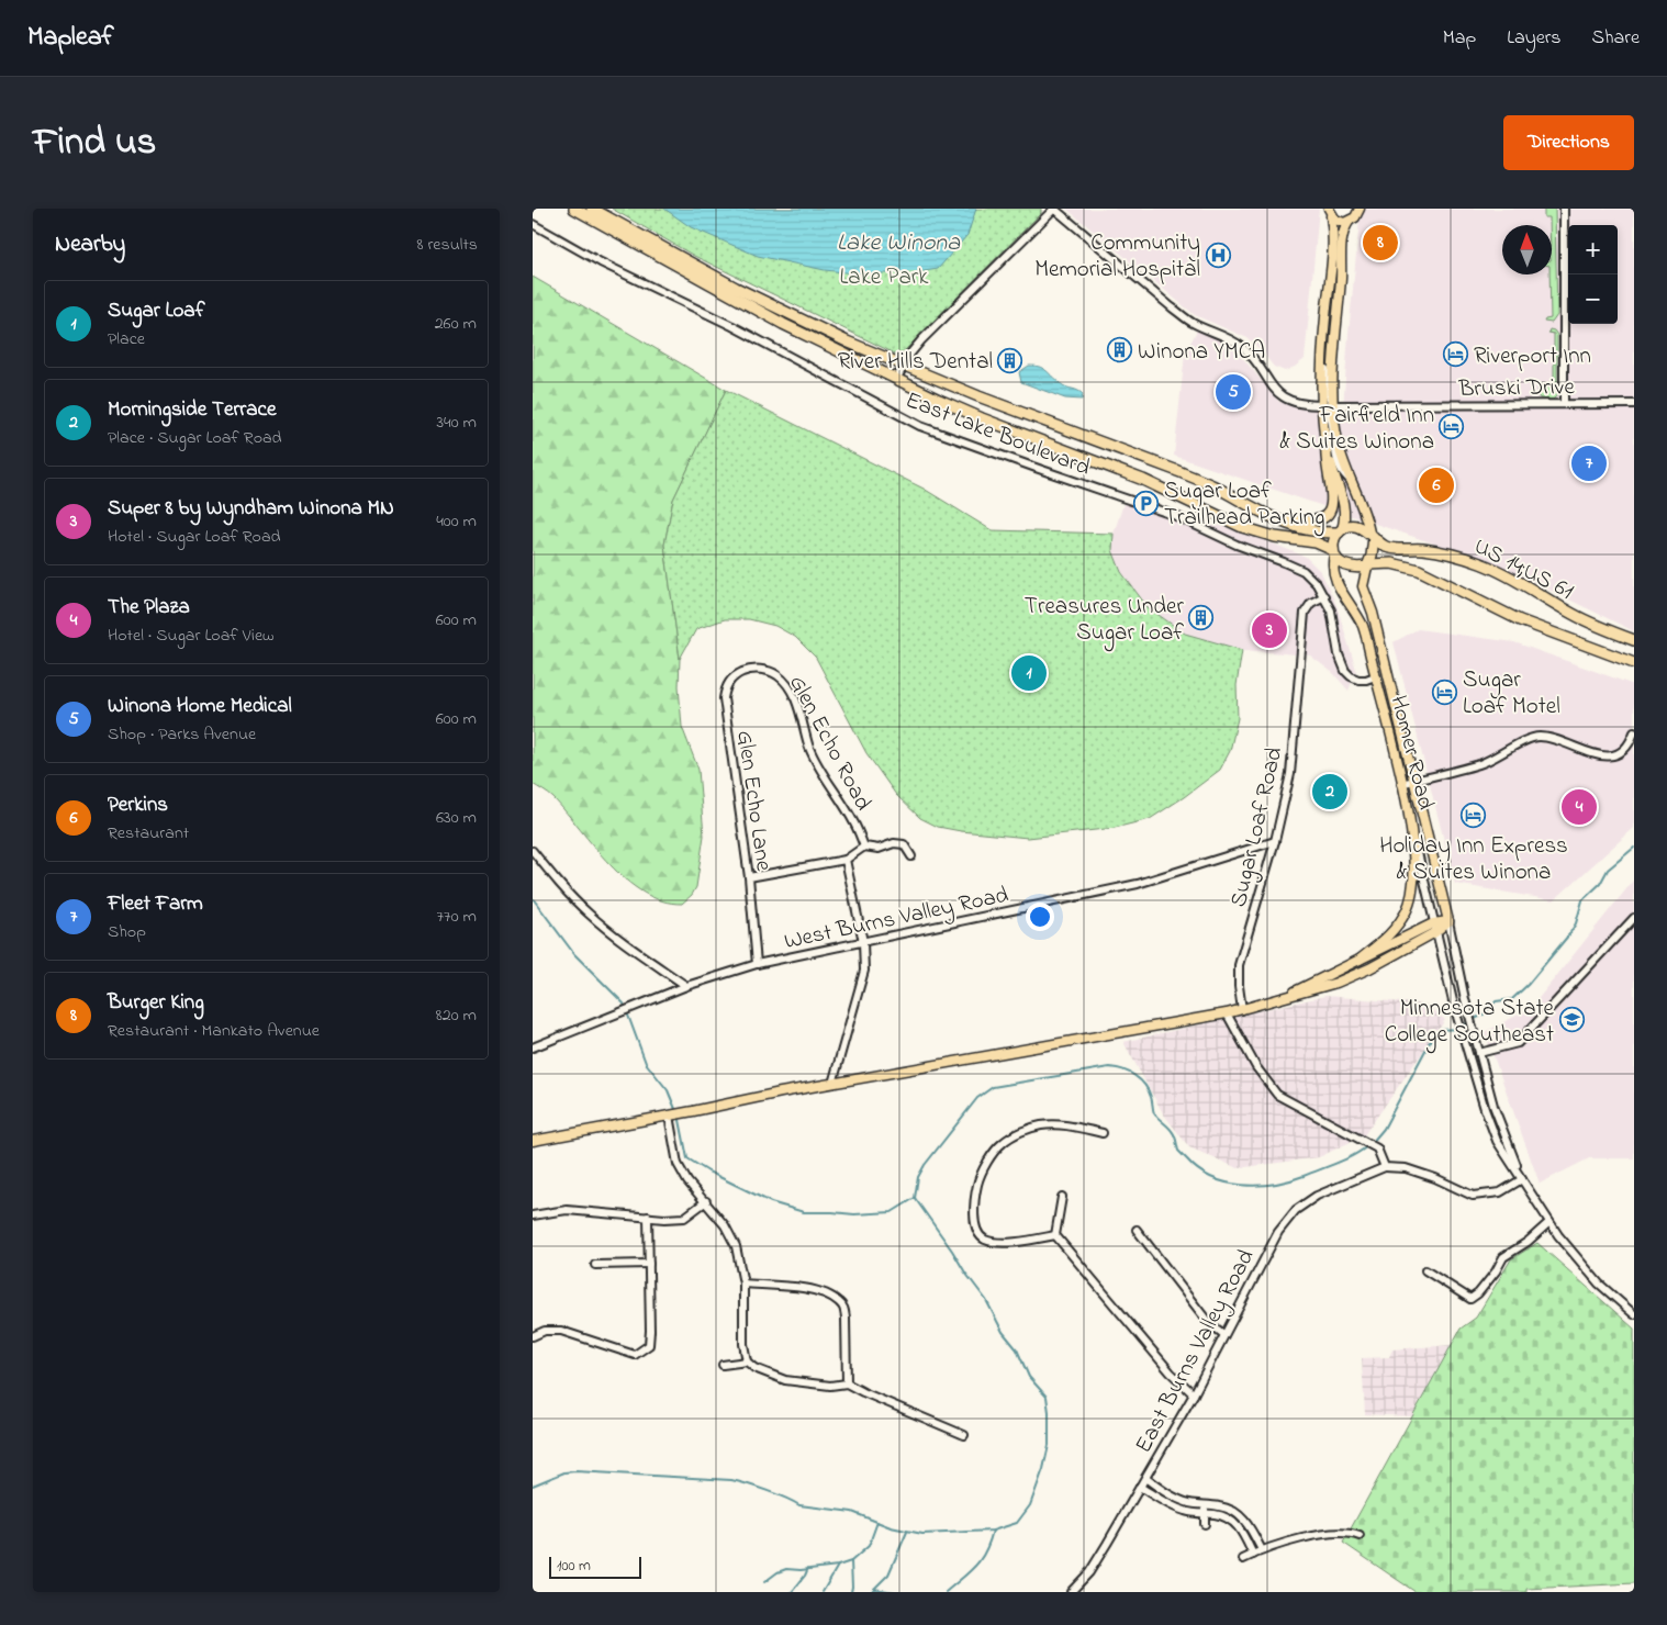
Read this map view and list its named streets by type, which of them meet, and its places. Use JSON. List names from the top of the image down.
{
  "streets": {
    "highway": ["US 14;US 61"],
    "main road": ["Homer Road"],
    "street": [
      "Bruski Drive",
      "East Lake Boulevard",
      "Glen Echo Road",
      "Glen Echo Lane",
      "Sugar Loaf Road",
      "West Burns Valley Road",
      "East Burns Valley Road"
    ]
  },
  "crossings": [
    ["East Lake Boulevard", "Homer Road"],
    ["East Lake Boulevard", "Sugar Loaf Road"],
    ["US 14;US 61", "Homer Road"],
    ["Glen Echo Road", "Glen Echo Lane"],
    ["Glen Echo Lane", "West Burns Valley Road"],
    ["Sugar Loaf Road", "West Burns Valley Road"]
  ],
  "water": ["Lake Winona"],
  "parks": ["Lake Park"],
  "places": {
    "hospital": ["Community Memorial Hospital"],
    "building": ["Winona YMCA", "River Hills Dental", "Treasures Under Sugar Loaf"],
    "hotel": [
      "Riverport Inn",
      "Fairfield Inn & Suites Winona",
      "Sugar Loaf Motel",
      "Holiday Inn Express & Suites Winona"
    ],
    "parking": ["Sugar Loaf Trailhead Parking"],
    "school or university": ["Minnesota State College Southeast"]
  },
  "scale_bar": "100 m",
  "north": "top",
  "page": {
    "header": "Mapleaf",
    "nav": ["Map", "Layers", "Share"],
    "title": "Find us",
    "buttons": "Directions",
    "heading": ["Nearby", "8 results"],
    "pins": [
      "8",
      "5",
      "7",
      "6",
      "3",
      "1",
      "2",
      "4"
    ],
    "map_buttons": ["+", "−"],
    "list": [
      {
        "mark": "1",
        "name": "Sugar Loaf",
        "note": "Place",
        "value": "260 m"
      },
      {
        "mark": "2",
        "name": "Morningside Terrace",
        "note": "Place · Sugar Loaf Road",
        "value": "340 m"
      },
      {
        "mark": "3",
        "name": "Super 8 by Wyndham Winona MN",
        "note": "Hotel · Sugar Loaf Road",
        "value": "400 m"
      },
      {
        "mark": "4",
        "name": "The Plaza",
        "note": "Hotel · Sugar Loaf View",
        "value": "600 m"
      },
      {
        "mark": "5",
        "name": "Winona Home Medical",
        "note": "Shop · Parks Avenue",
        "value": "600 m"
      },
      {
        "mark": "6",
        "name": "Perkins",
        "note": "Restaurant",
        "value": "630 m"
      },
      {
        "mark": "7",
        "name": "Fleet Farm",
        "note": "Shop",
        "value": "770 m"
      },
      {
        "mark": "8",
        "name": "Burger King",
        "note": "Restaurant · Mankato Avenue",
        "value": "820 m"
      }
    ],
    "scale": "100 m"
  }
}
